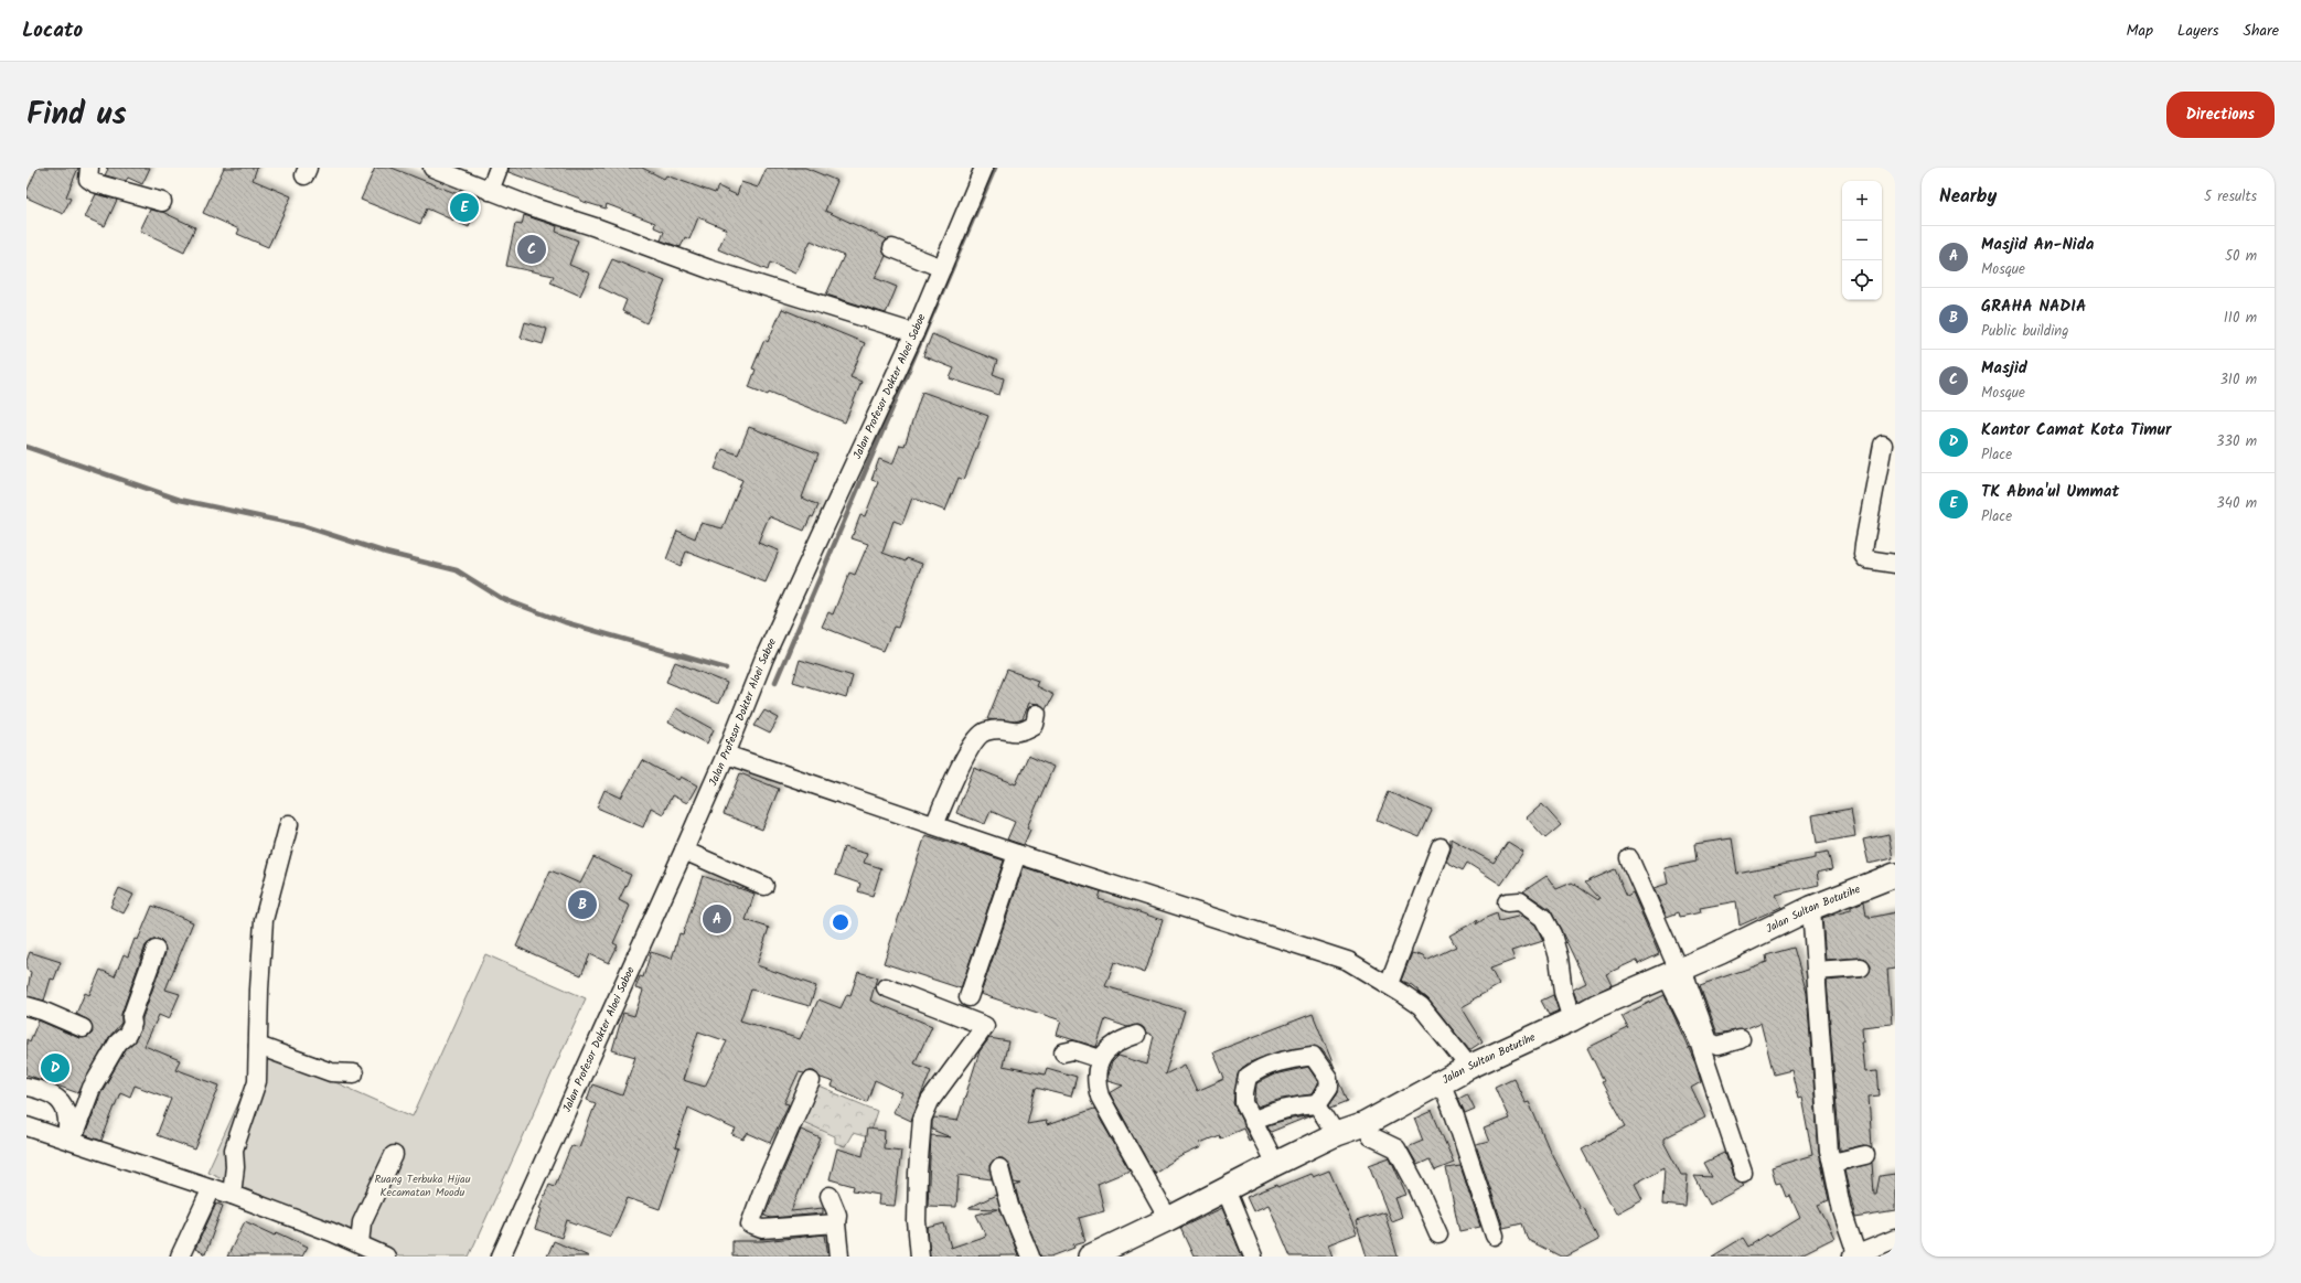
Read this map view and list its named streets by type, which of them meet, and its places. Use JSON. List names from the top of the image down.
{
  "streets": {
    "main road": ["Jalan Sultan Botutihe"],
    "street": ["Jalan Profesor Dokter Aloei Saboe"]
  },
  "parks": ["Ruang Terbuka Hijau Kecamatan Moodu"],
  "page": {
    "header": "Locato",
    "nav": ["Map", "Layers", "Share"],
    "title": "Find us",
    "buttons": "Directions",
    "heading": ["Nearby", "5 results"],
    "map_buttons": ["+", "−"],
    "pins": [
      "E",
      "C",
      "B",
      "A",
      "D"
    ],
    "list": [
      {
        "mark": "A",
        "name": "Masjid An-Nida",
        "note": "Mosque",
        "value": "50 m"
      },
      {
        "mark": "B",
        "name": "GRAHA NADIA",
        "note": "Public building",
        "value": "110 m"
      },
      {
        "mark": "C",
        "name": "Masjid",
        "note": "Mosque",
        "value": "310 m"
      },
      {
        "mark": "D",
        "name": "Kantor Camat Kota Timur",
        "note": "Place",
        "value": "330 m"
      },
      {
        "mark": "E",
        "name": "TK Abna'ul Ummat",
        "note": "Place",
        "value": "340 m"
      }
    ]
  }
}
